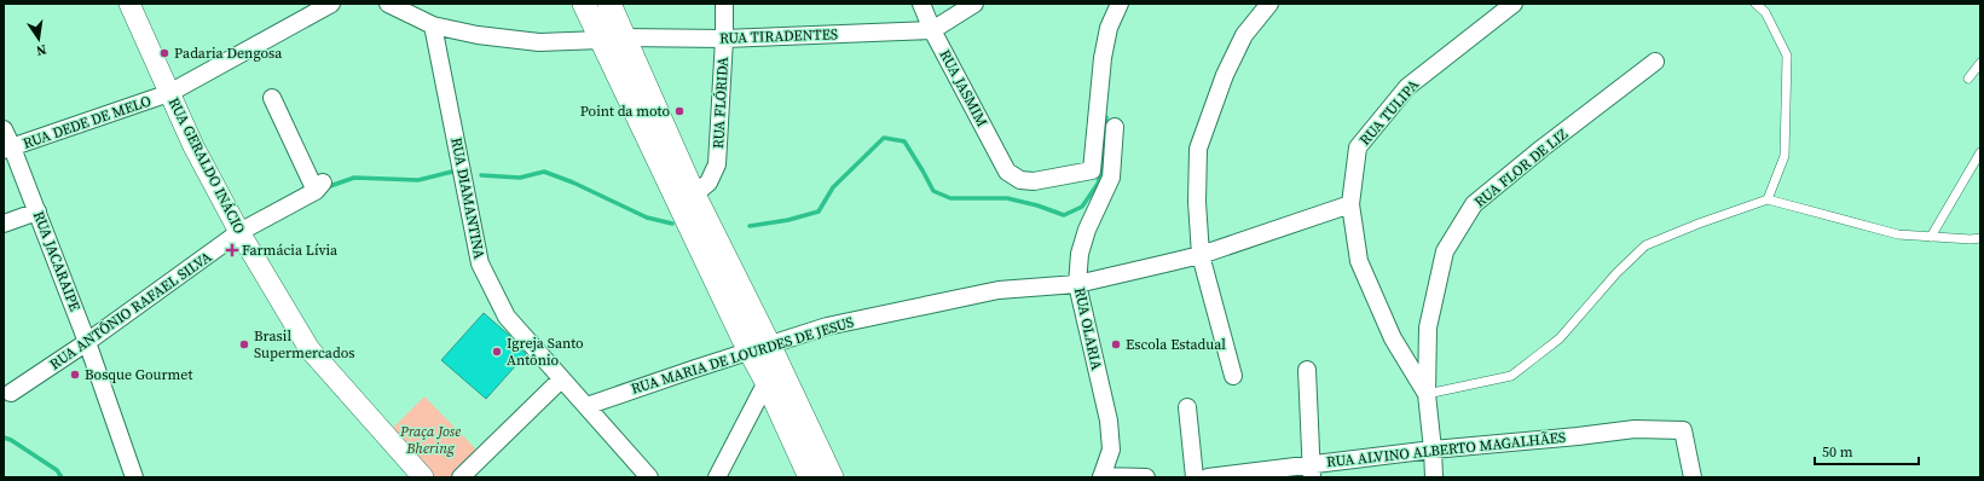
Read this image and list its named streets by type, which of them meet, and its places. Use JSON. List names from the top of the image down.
{
  "streets": {
    "street": [
      "RUA TIRADENTES",
      "RUA JASMIM",
      "RUA FLÓRIDA",
      "RUA TULIPA",
      "RUA DEDE DE MELO",
      "RUA GERALDO INÁCIO",
      "RUA FLOR DE LIZ",
      "RUA DIAMANTINA",
      "RUA JACARAIPE",
      "RUA ANTÔNIO RAFAEL SILVA",
      "RUA OLARIA",
      "RUA MARIA DE LOURDES DE JESUS",
      "RUA ALVINO ALBERTO MAGALHÃES"
    ]
  },
  "crossings": [
    ["RUA TIRADENTES", "RUA JASMIM"],
    ["RUA TIRADENTES", "RUA FLÓRIDA"],
    ["RUA TULIPA", "RUA FLOR DE LIZ"],
    ["RUA TULIPA", "RUA MARIA DE LOURDES DE JESUS"],
    ["RUA DEDE DE MELO", "RUA GERALDO INÁCIO"],
    ["RUA DEDE DE MELO", "RUA JACARAIPE"],
    ["RUA GERALDO INÁCIO", "RUA ANTÔNIO RAFAEL SILVA"],
    ["RUA FLOR DE LIZ", "RUA ALVINO ALBERTO MAGALHÃES"],
    ["RUA DIAMANTINA", "RUA MARIA DE LOURDES DE JESUS"],
    ["RUA JACARAIPE", "RUA ANTÔNIO RAFAEL SILVA"],
    ["RUA OLARIA", "RUA MARIA DE LOURDES DE JESUS"]
  ],
  "parks": ["Praça Jose Bhering"],
  "places": {
    "other": [
      "Padaria Dengosa",
      "Point da moto",
      "Brasil Supermercados",
      "Escola Estadual",
      "Igreja Santo Antônio",
      "Bosque Gourmet"
    ],
    "health": ["Farmácia Lívia"]
  },
  "scale_bar": "50 m",
  "north": "bottom"
}
